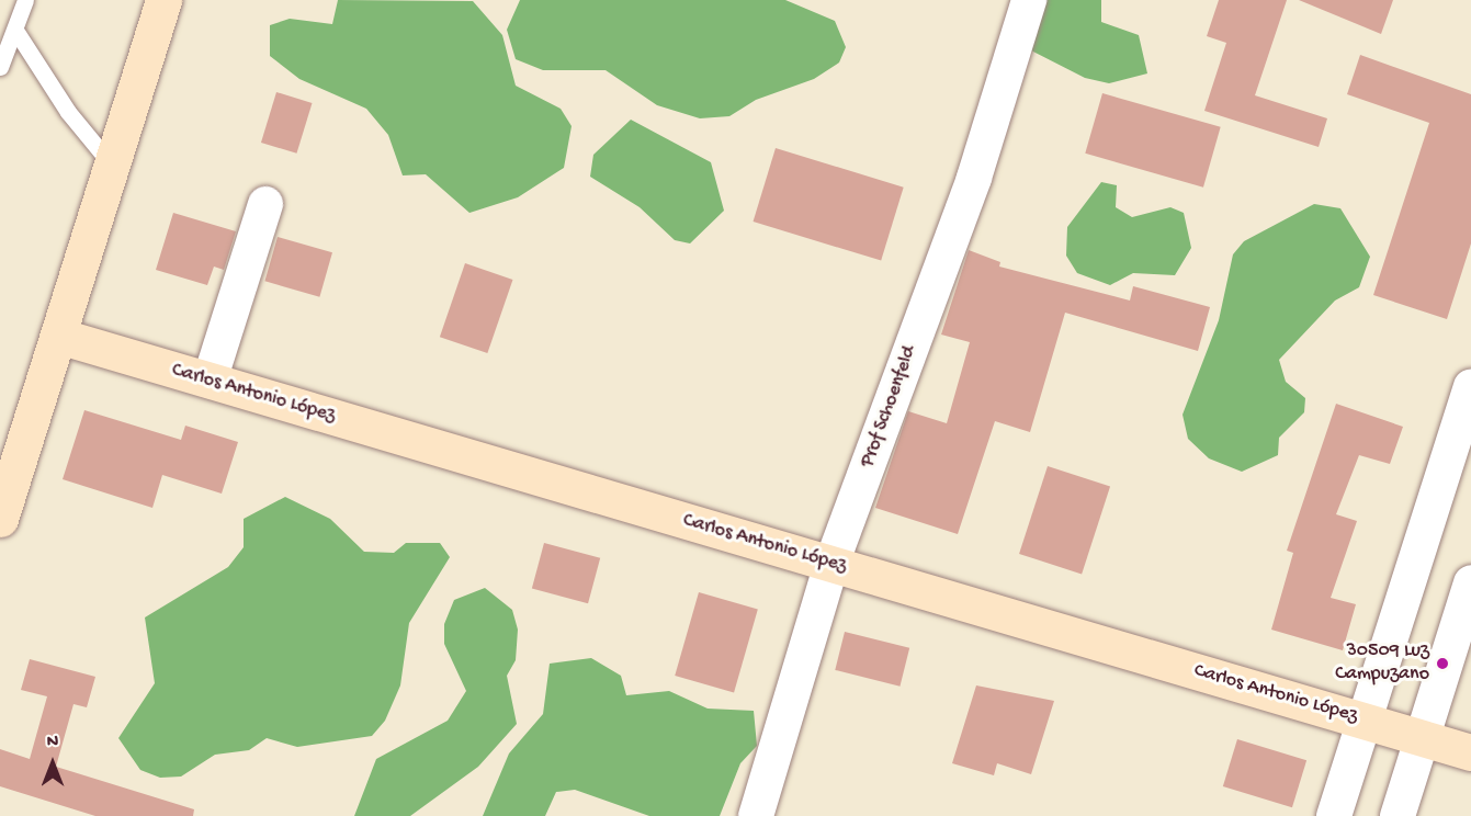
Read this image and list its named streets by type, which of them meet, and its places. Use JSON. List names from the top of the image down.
{
  "streets": {
    "main road": ["Carlos Antonio López"],
    "street": ["Prof Schoenfeld"]
  },
  "crossings": [
    ["Carlos Antonio López", "Prof Schoenfeld"]
  ],
  "places": ["30509 Luz Campuzano"],
  "north": "top"
}
